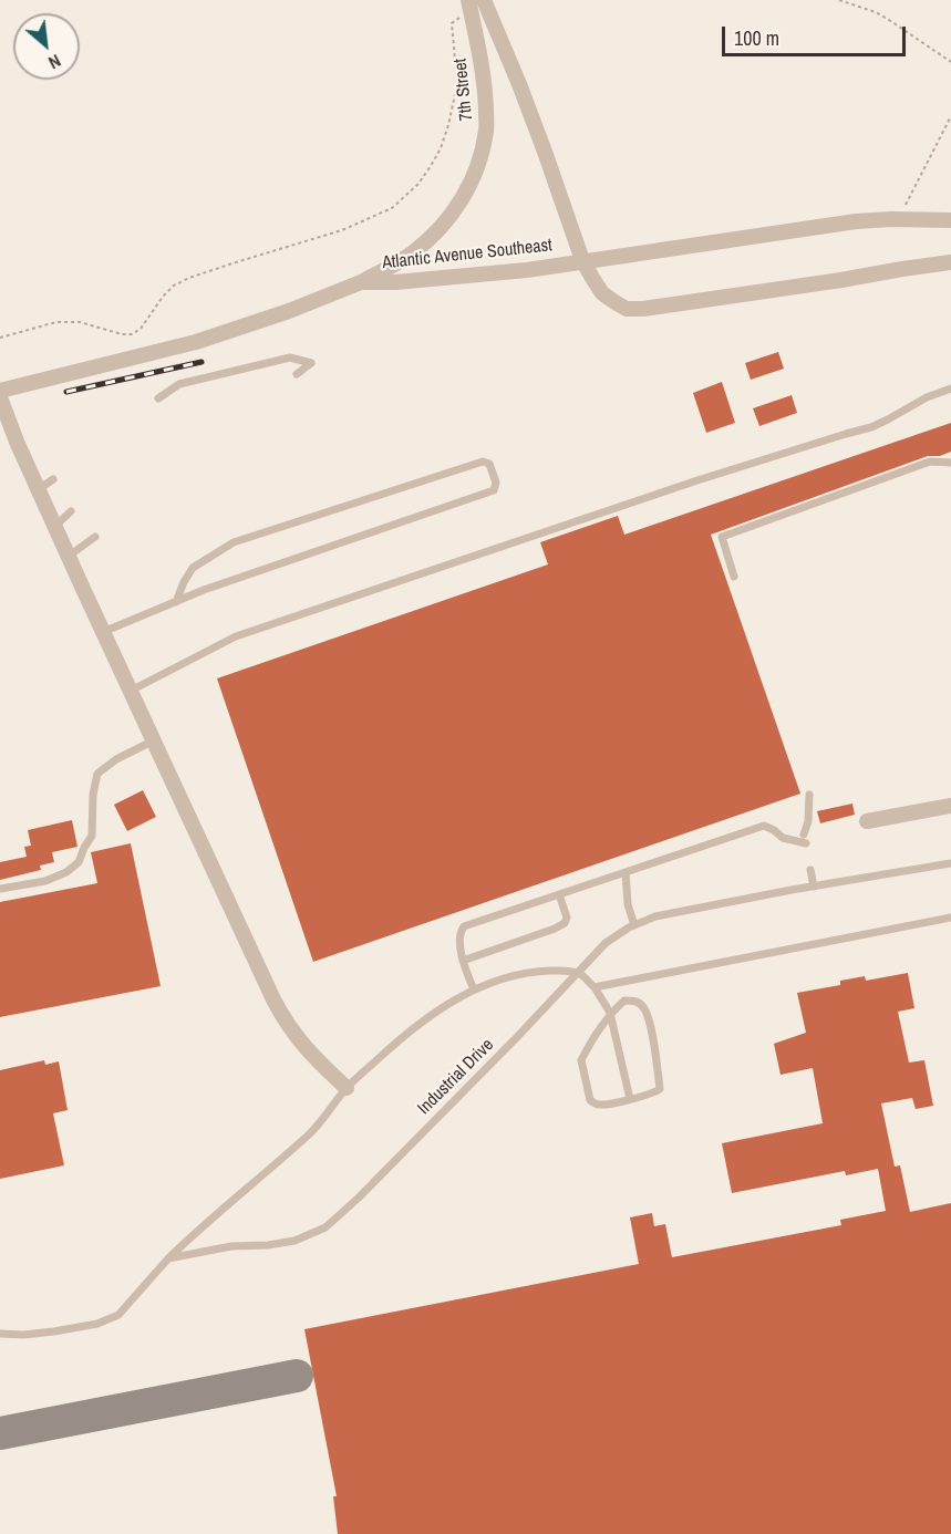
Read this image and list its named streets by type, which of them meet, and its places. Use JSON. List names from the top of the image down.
{
  "streets": {
    "street": ["7th Street", "Atlantic Avenue Southeast"],
    "lane": ["Industrial Drive"]
  },
  "crossings": [
    ["7th Street", "Atlantic Avenue Southeast"]
  ],
  "scale_bar": "100 m",
  "north": "bottom right"
}
